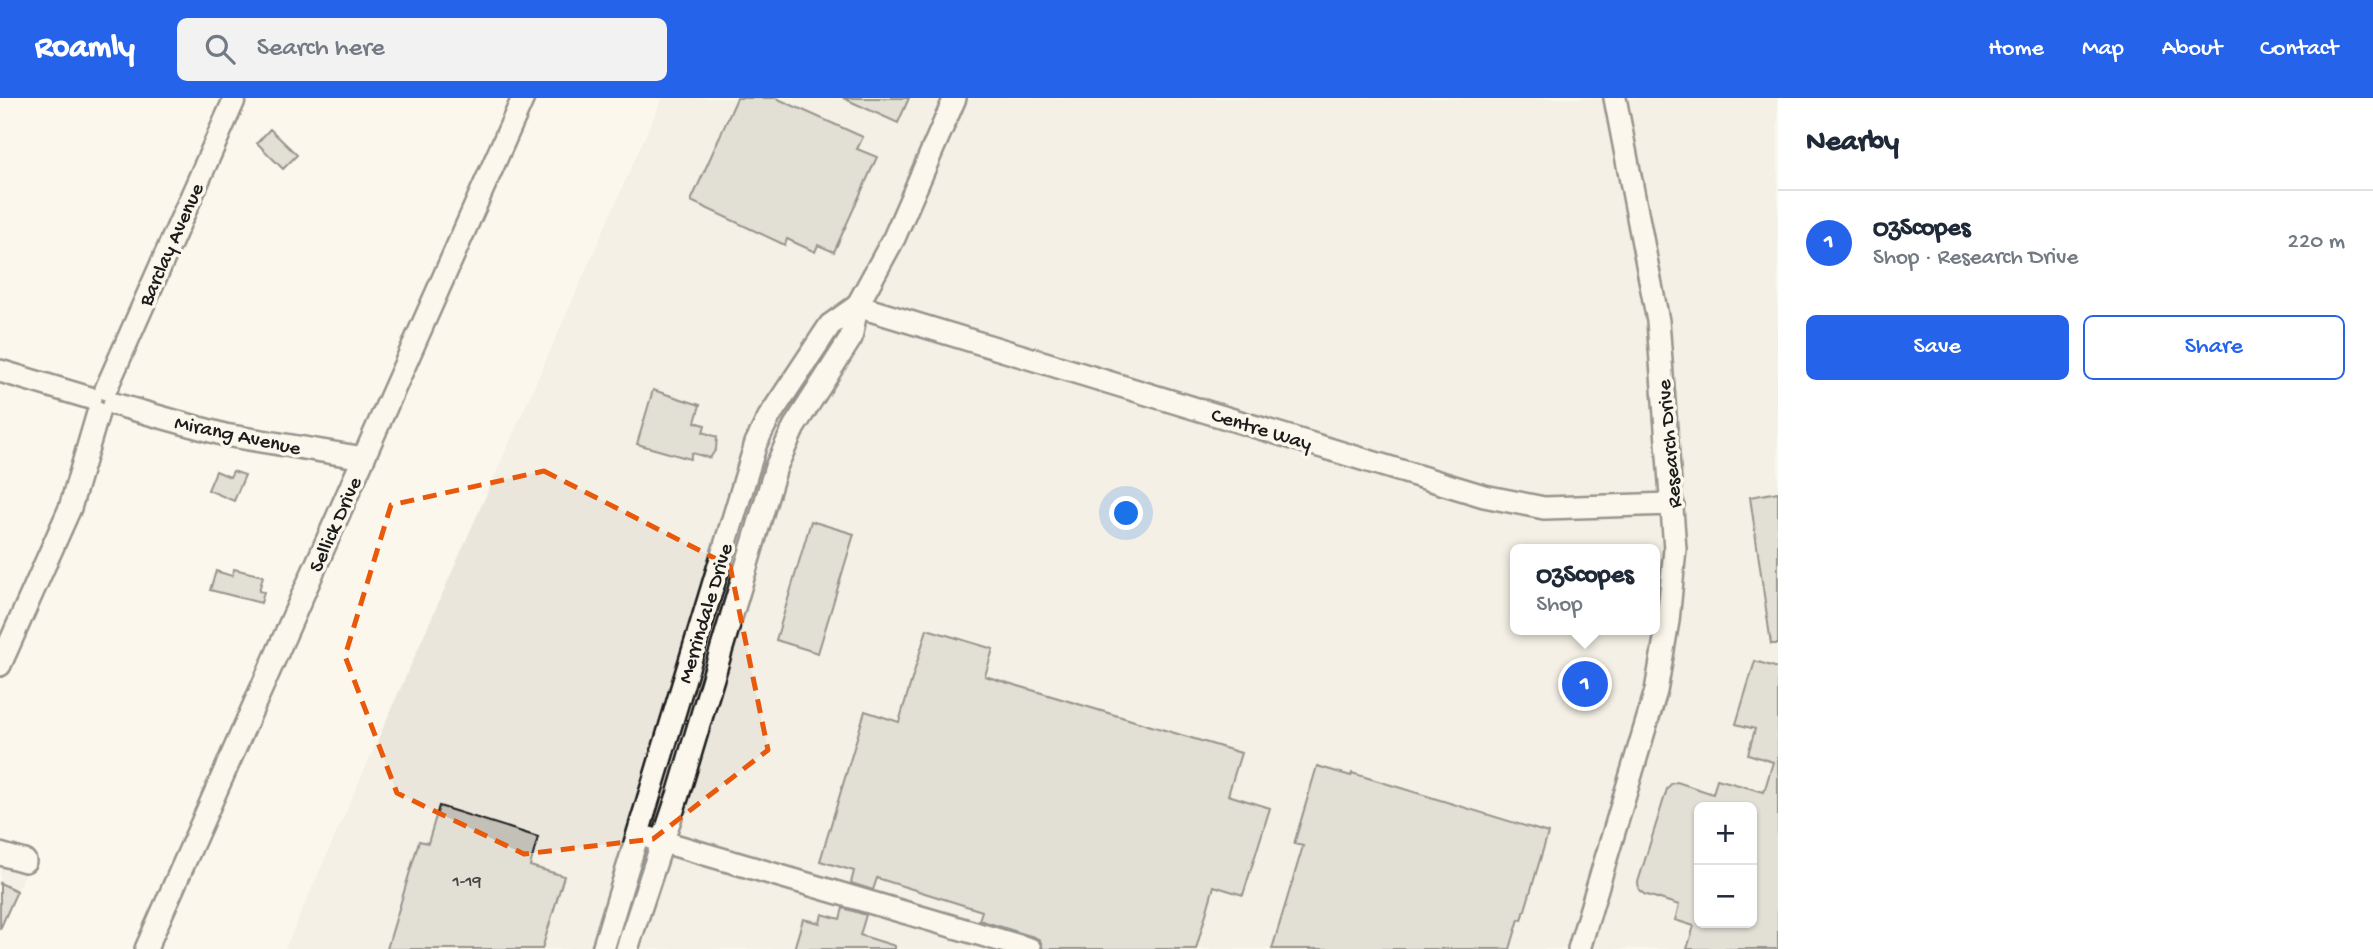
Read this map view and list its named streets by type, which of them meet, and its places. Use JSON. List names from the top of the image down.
{
  "streets": {
    "street": [
      "Barclay Avenue",
      "Centre Way",
      "Mirang Avenue",
      "Research Drive",
      "Sellick Drive",
      "Merrindale Drive"
    ]
  },
  "crossings": [
    ["Barclay Avenue", "Mirang Avenue"],
    ["Centre Way", "Research Drive"],
    ["Centre Way", "Merrindale Drive"],
    ["Mirang Avenue", "Sellick Drive"]
  ],
  "house_numbers": ["1-19"],
  "page": {
    "header": "Roamly",
    "search": "Search here",
    "nav": [
      "Home",
      "Map",
      "About",
      "Contact"
    ],
    "heading": "Nearby",
    "list": [
      {
        "mark": "1",
        "name": "OzScopes",
        "note": "Shop · Research Drive",
        "value": "220 m"
      }
    ],
    "buttons": ["Save", "Share"],
    "popup": ["OzScopes", "Shop"],
    "pins": "1",
    "map_buttons": ["+", "−"]
  }
}
